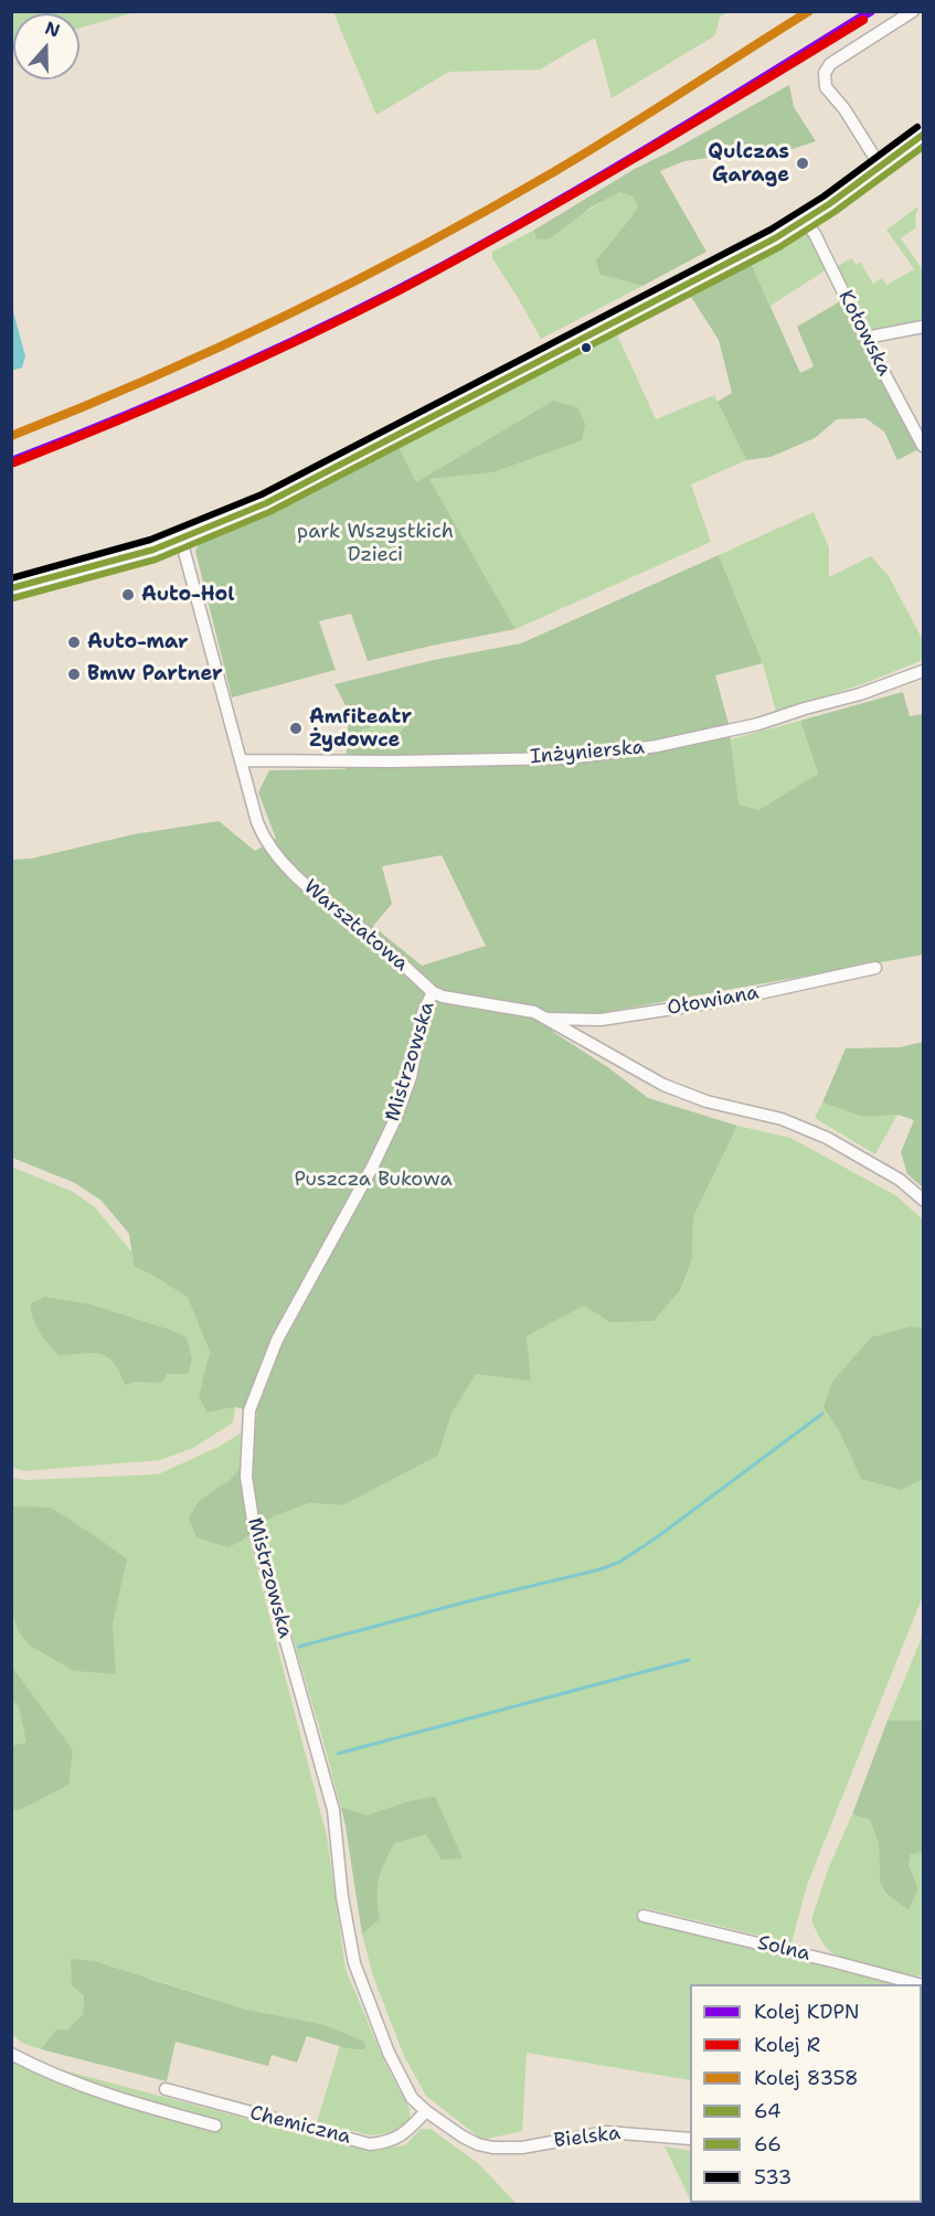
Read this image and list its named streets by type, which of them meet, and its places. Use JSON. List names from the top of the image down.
{
  "streets": {
    "street": [
      "Kołowska",
      "Inżynierska",
      "Warsztatowa",
      "Ołowiana",
      "Mistrzowska",
      "Solna",
      "Chemiczna",
      "Bielska"
    ]
  },
  "crossings": [
    ["Inżynierska", "Warsztatowa"],
    ["Warsztatowa", "Ołowiana"],
    ["Warsztatowa", "Mistrzowska"],
    ["Mistrzowska", "Chemiczna"],
    ["Mistrzowska", "Bielska"]
  ],
  "parks": ["park Wszystkich Dzieci", "Puszcza Bukowa"],
  "places": [
    "Qulczas Garage",
    "Auto-Hol",
    "Auto-mar",
    "Bmw Partner",
    "Amfiteatr Żydowce"
  ],
  "lines": [
    "rail line KDPN",
    "rail line 8358",
    "rail line R",
    "transit line 533",
    "transit line 64",
    "transit line 66"
  ],
  "legend": [
    "Kolej KDPN",
    "Kolej R",
    "Kolej 8358",
    "64",
    "66",
    "533"
  ],
  "north": "top"
}
